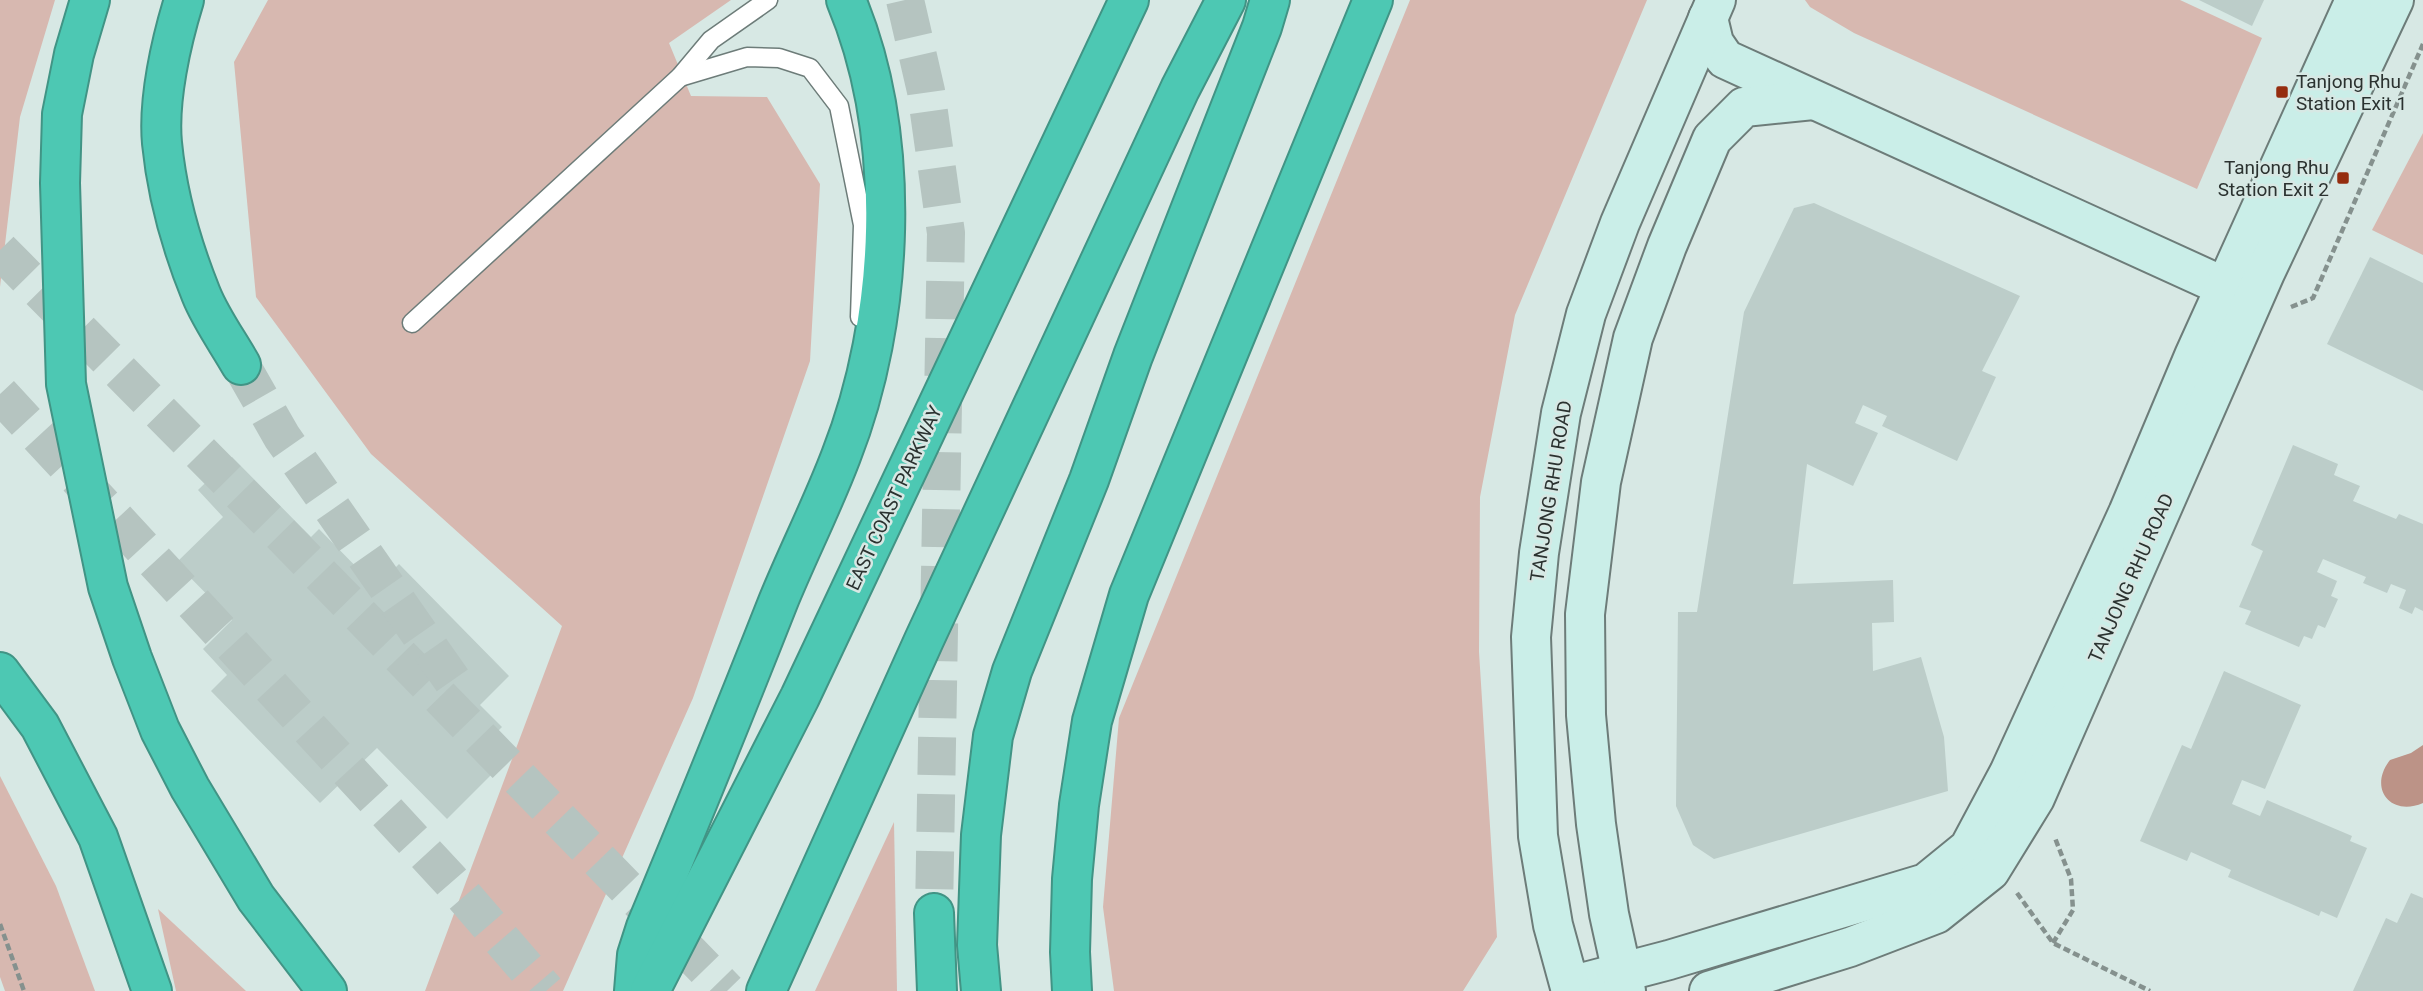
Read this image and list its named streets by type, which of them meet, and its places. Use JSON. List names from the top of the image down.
{
  "streets": {
    "highway": ["EAST COAST PARKWAY"],
    "street": ["TANJONG RHU ROAD"]
  },
  "places": {
    "transit": ["Tanjong Rhu Station Exit 1", "Tanjong Rhu Station Exit 2"]
  }
}
